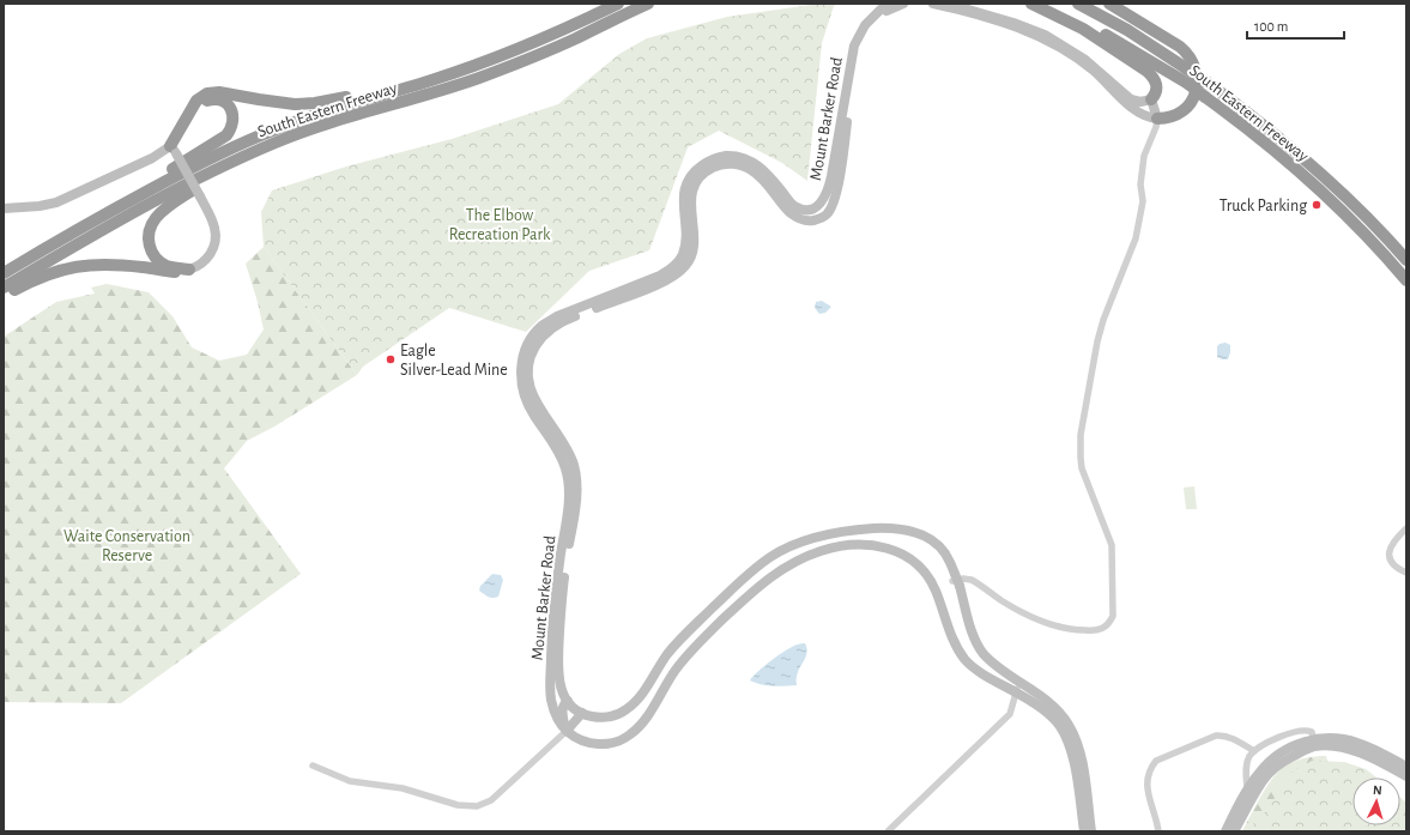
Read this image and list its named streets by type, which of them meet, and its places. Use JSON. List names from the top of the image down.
{
  "streets": {
    "highway": ["South Eastern Freeway"],
    "main road": ["Mount Barker Road"]
  },
  "parks": ["The Elbow Recreation Park", "Waite Conservation Reserve"],
  "places": ["Truck Parking", "Eagle Silver-Lead Mine"],
  "scale_bar": "100 m",
  "north": "top"
}
